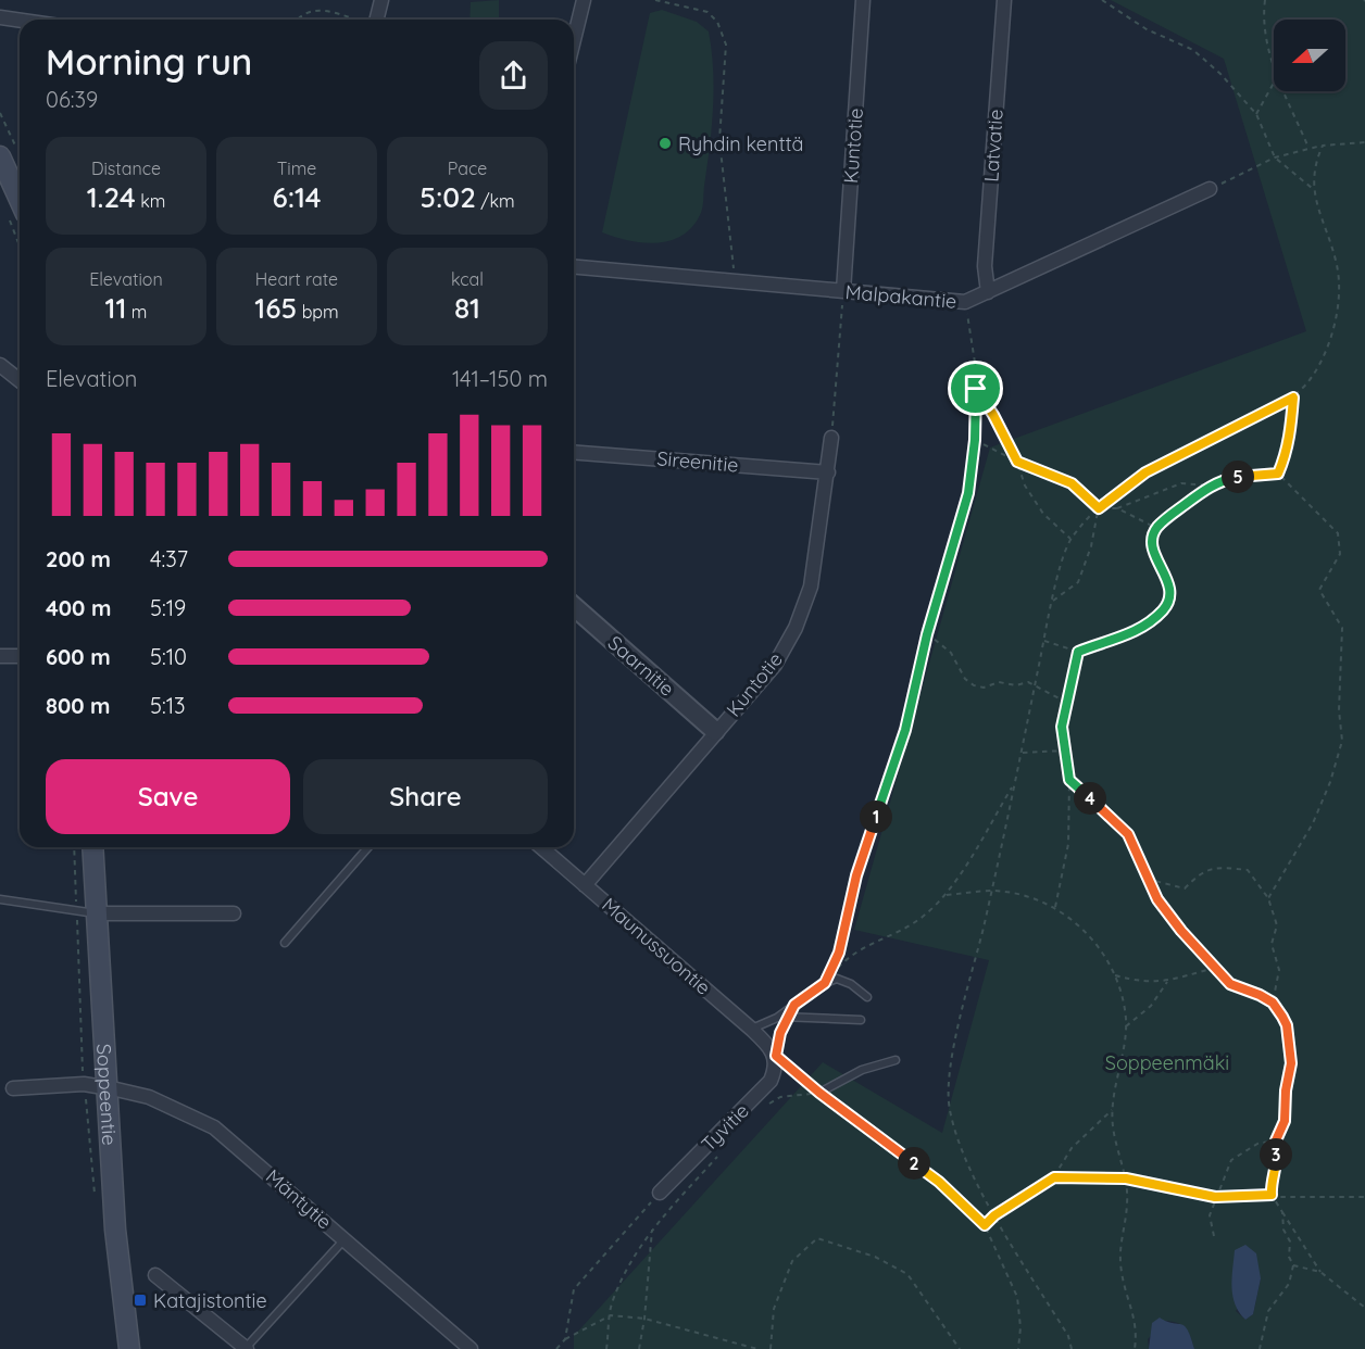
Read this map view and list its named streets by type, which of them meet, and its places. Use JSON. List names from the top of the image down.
{
  "streets": {
    "main road": ["Soppeentie"],
    "street": [
      "Kuntotie",
      "Latvatie",
      "Malpakantie",
      "Sireenitie",
      "Saarnitie",
      "Maunussuontie",
      "Tyvitie",
      "Mäntytie"
    ]
  },
  "crossings": [
    ["Kuntotie", "Malpakantie"],
    ["Kuntotie", "Sireenitie"],
    ["Kuntotie", "Saarnitie"],
    ["Kuntotie", "Maunussuontie"],
    ["Latvatie", "Malpakantie"],
    ["Maunussuontie", "Tyvitie"],
    ["Soppeentie", "Mäntytie"]
  ],
  "parks": ["Soppeenmäki"],
  "places": {
    "other": ["Ryhdin kenttä"],
    "transit": ["Katajistontie"]
  },
  "north": "left",
  "page": {
    "heading": ["Morning run", "06:39"],
    "stats": [
      ["Distance", "1.24 km"],
      ["Time", "6:14"],
      ["Pace", "5:02 /km"],
      ["Elevation", "11 m"],
      ["Heart rate", "165 bpm"],
      ["kcal", "81"]
    ],
    "chart": ["Elevation", "141–150 m"],
    "pins": [
      "5",
      "4",
      "1",
      "3",
      "2"
    ],
    "list": [
      {
        "name": "200 m",
        "note": "4:37"
      },
      {
        "name": "400 m",
        "note": "5:19"
      },
      {
        "name": "600 m",
        "note": "5:10"
      },
      {
        "name": "800 m",
        "note": "5:13"
      }
    ],
    "buttons": ["Save", "Share"]
  }
}
